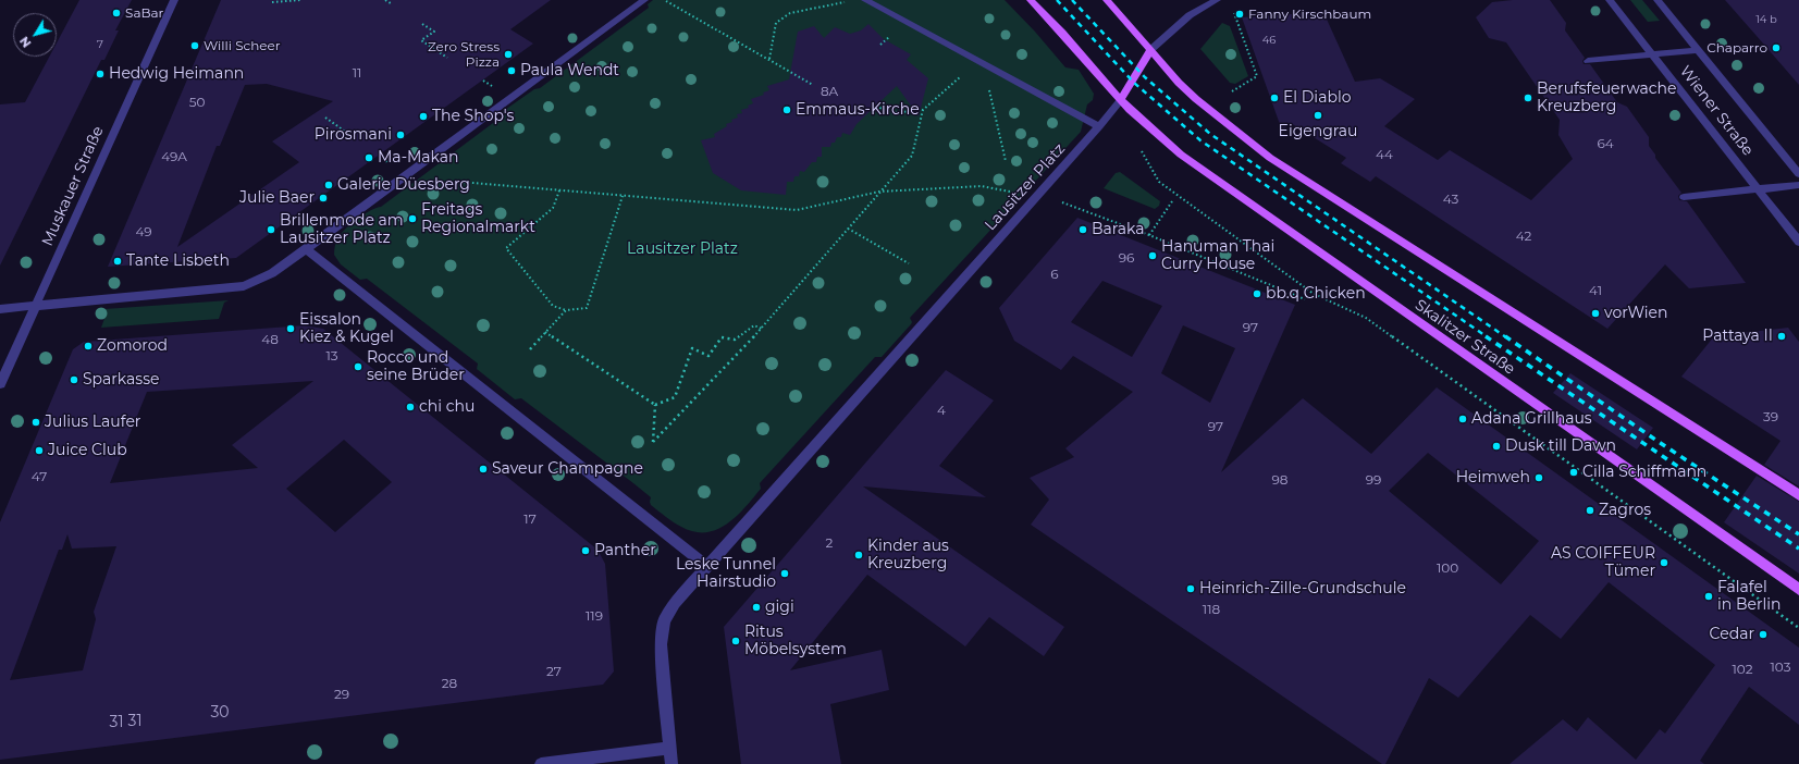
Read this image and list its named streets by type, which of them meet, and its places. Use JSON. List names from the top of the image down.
{
  "streets": {
    "main road": ["Skalitzer Straße"],
    "street": ["Wiener Straße", "Muskauer Straße", "Lausitzer Platz"]
  },
  "crossings": [
    ["Lausitzer Platz", "Skalitzer Straße"]
  ],
  "parks": ["Lausitzer Platz"],
  "places": [
    "SaBar",
    "Fanny Kirschbaum",
    "Willi Scheer",
    "Chaparro",
    "Zero Stress Pizza",
    "Paula Wendt",
    "Hedwig Heimann",
    "El Diablo",
    "Berufsfeuerwache Kreuzberg",
    "Emmaus-Kirche",
    "Eigengrau",
    "The Shop's",
    "Pirosmani",
    "Ma-Makan",
    "Galerie Düesberg",
    "Julie Baer",
    "Freitags Regionalmarkt",
    "Brillenmode am Lausitzer Platz",
    "Baraka",
    "Hanuman Thai Curry House",
    "Tante Lisbeth",
    "bb.q Chicken",
    "vorWien",
    "Eissalon Kiez & Kugel",
    "Pattaya II",
    "Zomorod",
    "Rocco und seine Brüder",
    "Sparkasse",
    "chi chu",
    "Adana Grillhaus",
    "Julius Laufer",
    "Dusk till Dawn",
    "Juice Club",
    "Saveur Champagne",
    "Cilla Schiffmann",
    "Heimweh",
    "Zagros",
    "Panther",
    "Kinder aus Kreuzberg",
    "AS COIFFEUR Tümer",
    "Leske Tunnel Hairstudio",
    "Heinrich-Zille-Grundschule",
    "Falafel in Berlin",
    "gigi",
    "Cedar",
    "Ritus Möbelsystem"
  ],
  "house_numbers": [
    "14 b",
    "46",
    "7",
    "11",
    "8A",
    "50",
    "64",
    "44",
    "49A",
    "43",
    "49",
    "42",
    "96",
    "6",
    "41",
    "97",
    "48",
    "13",
    "4",
    "39",
    "97",
    "47",
    "98",
    "99",
    "17",
    "2",
    "100",
    "118",
    "119",
    "103",
    "102",
    "27",
    "28",
    "29",
    "30",
    "31",
    "31"
  ],
  "north": "bottom left"
}
